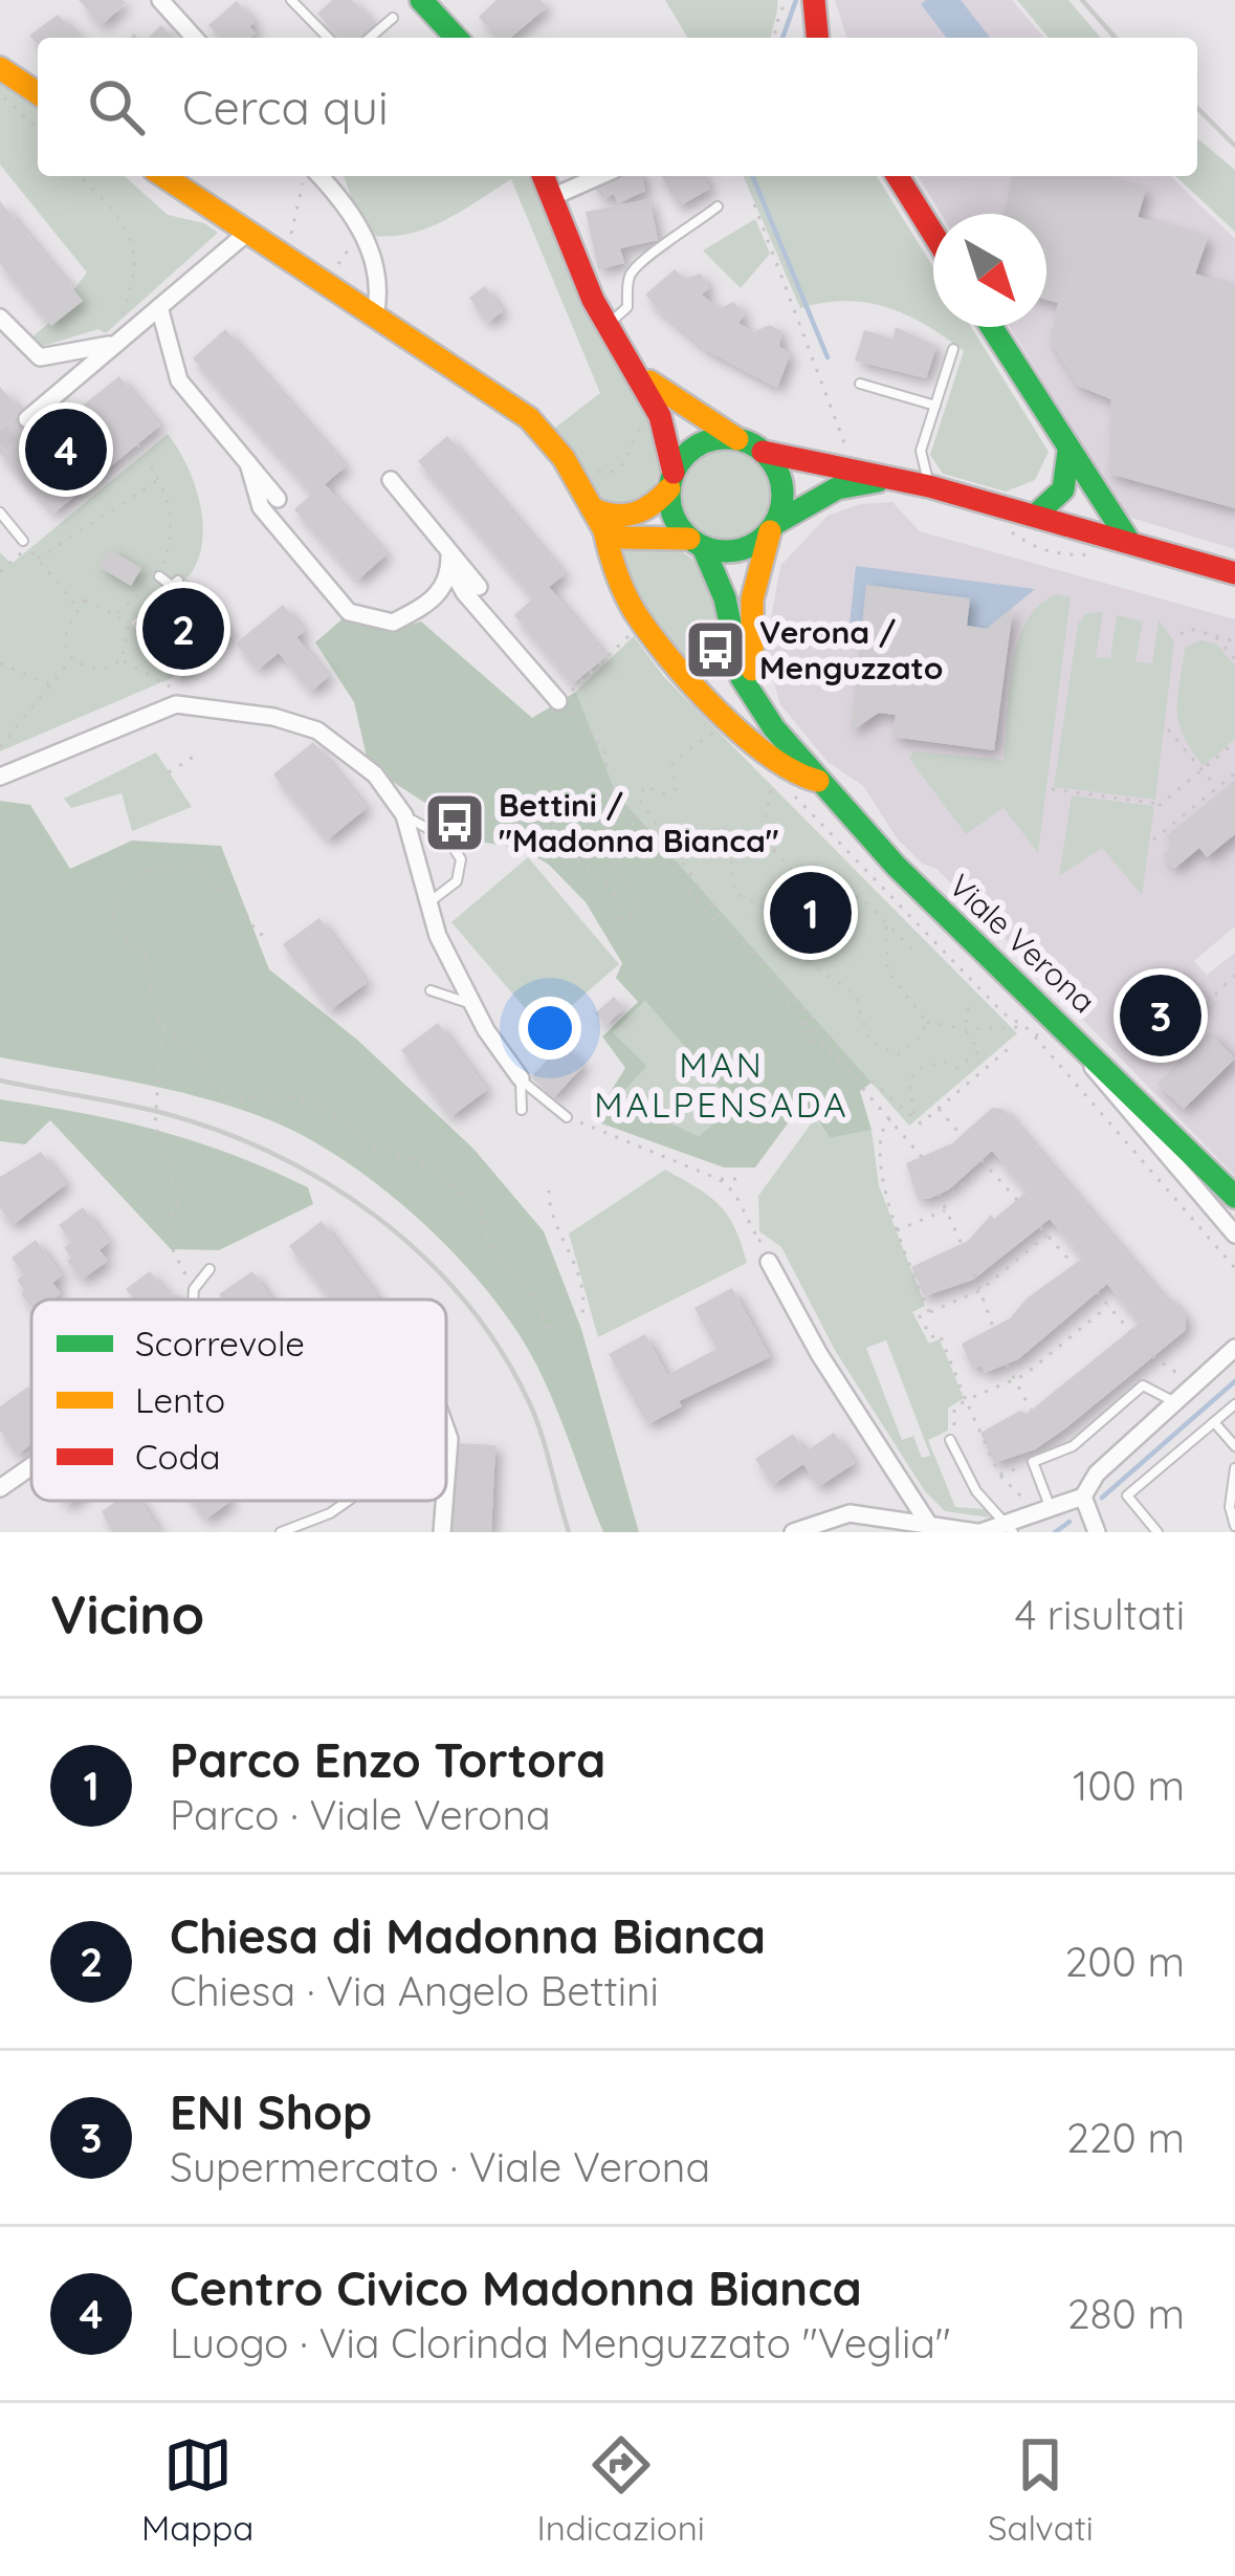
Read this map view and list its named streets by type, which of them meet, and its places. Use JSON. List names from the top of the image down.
{
  "streets": {
    "main road": ["Viale Verona"]
  },
  "districts": ["MAN MALPENSADA"],
  "places": {
    "bus stop": ["Verona / Menguzzato", "Bettini / \"Madonna Bianca\""]
  },
  "legend": ["Scorrevole", "Lento", "Coda"],
  "north": "bottom right",
  "page": {
    "search": "Cerca qui",
    "pins": [
      "4",
      "2",
      "1",
      "3"
    ],
    "heading": ["Vicino", "4 risultati"],
    "list": [
      {
        "mark": "1",
        "name": "Parco Enzo Tortora",
        "note": "Parco · Viale Verona",
        "value": "100 m"
      },
      {
        "mark": "2",
        "name": "Chiesa di Madonna Bianca",
        "note": "Chiesa · Via Angelo Bettini",
        "value": "200 m"
      },
      {
        "mark": "3",
        "name": "ENI Shop",
        "note": "Supermercato · Viale Verona",
        "value": "220 m"
      },
      {
        "mark": "4",
        "name": "Centro Civico Madonna Bianca",
        "note": "Luogo · Via Clorinda Menguzzato \"Veglia\"",
        "value": "280 m"
      }
    ],
    "nav": ["Mappa", "Indicazioni", "Salvati"]
  }
}
